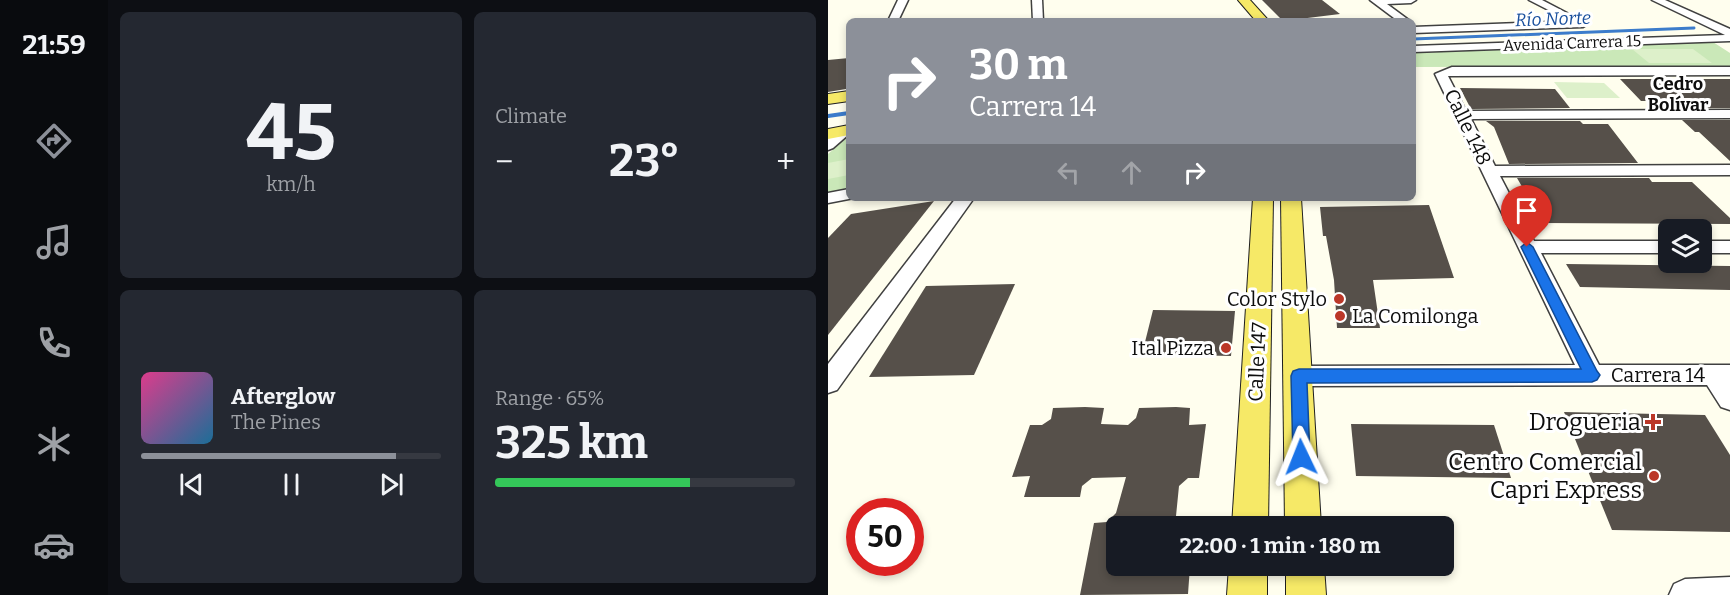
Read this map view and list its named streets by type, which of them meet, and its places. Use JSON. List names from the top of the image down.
{
  "streets": {
    "main road": ["Calle 147"],
    "street": ["Avenida Carrera 15", "Calle 148", "Carrera 14"]
  },
  "crossings": [
    ["Calle 148", "Carrera 14"],
    ["Calle 147", "Carrera 14"]
  ],
  "districts": ["Cedro Bolívar"],
  "water": ["Río Norte"],
  "places": {
    "other": [
      "Color Stylo",
      "La Comilonga",
      "Ital Pizza",
      "Centro Comercial Capri Express"
    ],
    "health": ["Drogueria"]
  },
  "page": {
    "tabs": "21:59",
    "tile": [
      ["45", "km/h"],
      "Climate",
      ["Range · 65%", "325 km"]
    ],
    "turn": ["30 m", "Carrera 14"],
    "heat": ["−", "23°", "+"],
    "song": ["Afterglow", "The Pines"],
    "limit": "50",
    "trip": "22:00 · 1 min · 180 m"
  }
}
